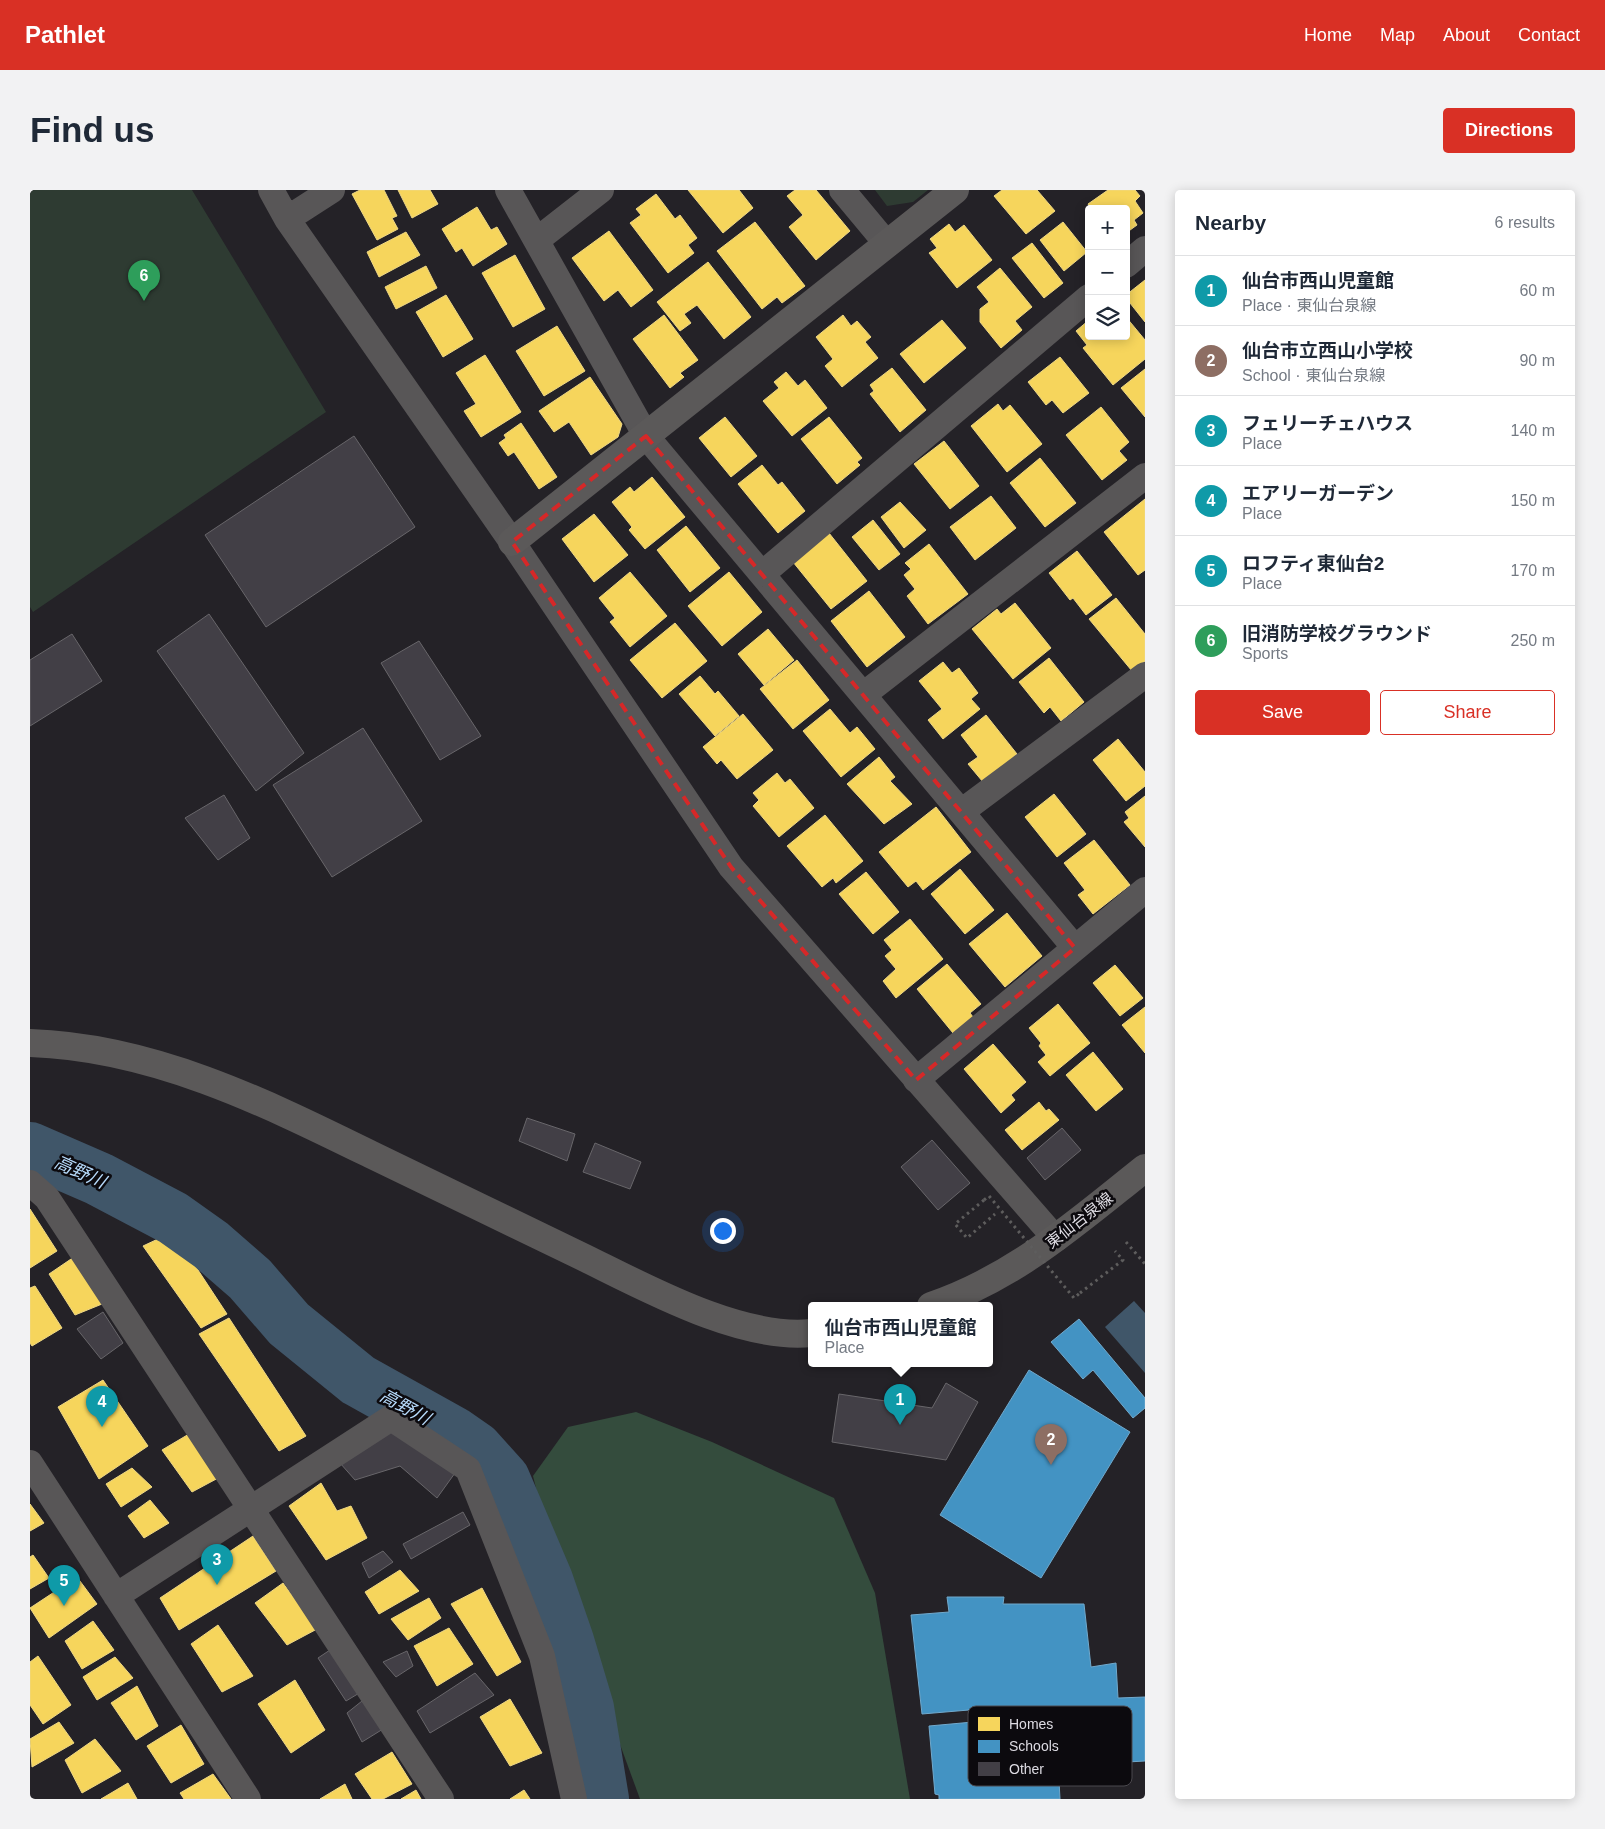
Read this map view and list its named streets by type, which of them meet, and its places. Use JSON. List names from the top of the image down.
{
  "streets": {
    "street": ["東仙台泉線"]
  },
  "water": ["高野川"],
  "legend": ["Homes", "Schools", "Other"],
  "page": {
    "header": "Pathlet",
    "nav": [
      "Home",
      "Map",
      "About",
      "Contact"
    ],
    "buttons": [
      "Directions",
      ["Save", "Share"]
    ],
    "title": "Find us",
    "heading": ["Nearby", "6 results"],
    "map_buttons": ["+", "−"],
    "list": [
      {
        "mark": "1",
        "name": "仙台市西山児童館",
        "note": "Place · 東仙台泉線",
        "value": "60 m"
      },
      {
        "mark": "2",
        "name": "仙台市立西山小学校",
        "note": "School · 東仙台泉線",
        "value": "90 m"
      },
      {
        "mark": "3",
        "name": "フェリーチェハウス",
        "note": "Place",
        "value": "140 m"
      },
      {
        "mark": "4",
        "name": "エアリーガーデン",
        "note": "Place",
        "value": "150 m"
      },
      {
        "mark": "5",
        "name": "ロフティ東仙台2",
        "note": "Place",
        "value": "170 m"
      },
      {
        "mark": "6",
        "name": "旧消防学校グラウンド",
        "note": "Sports",
        "value": "250 m"
      }
    ],
    "pins": [
      "6",
      "1",
      "4",
      "2",
      "3",
      "5"
    ],
    "popup": ["仙台市西山児童館", "Place"]
  }
}
